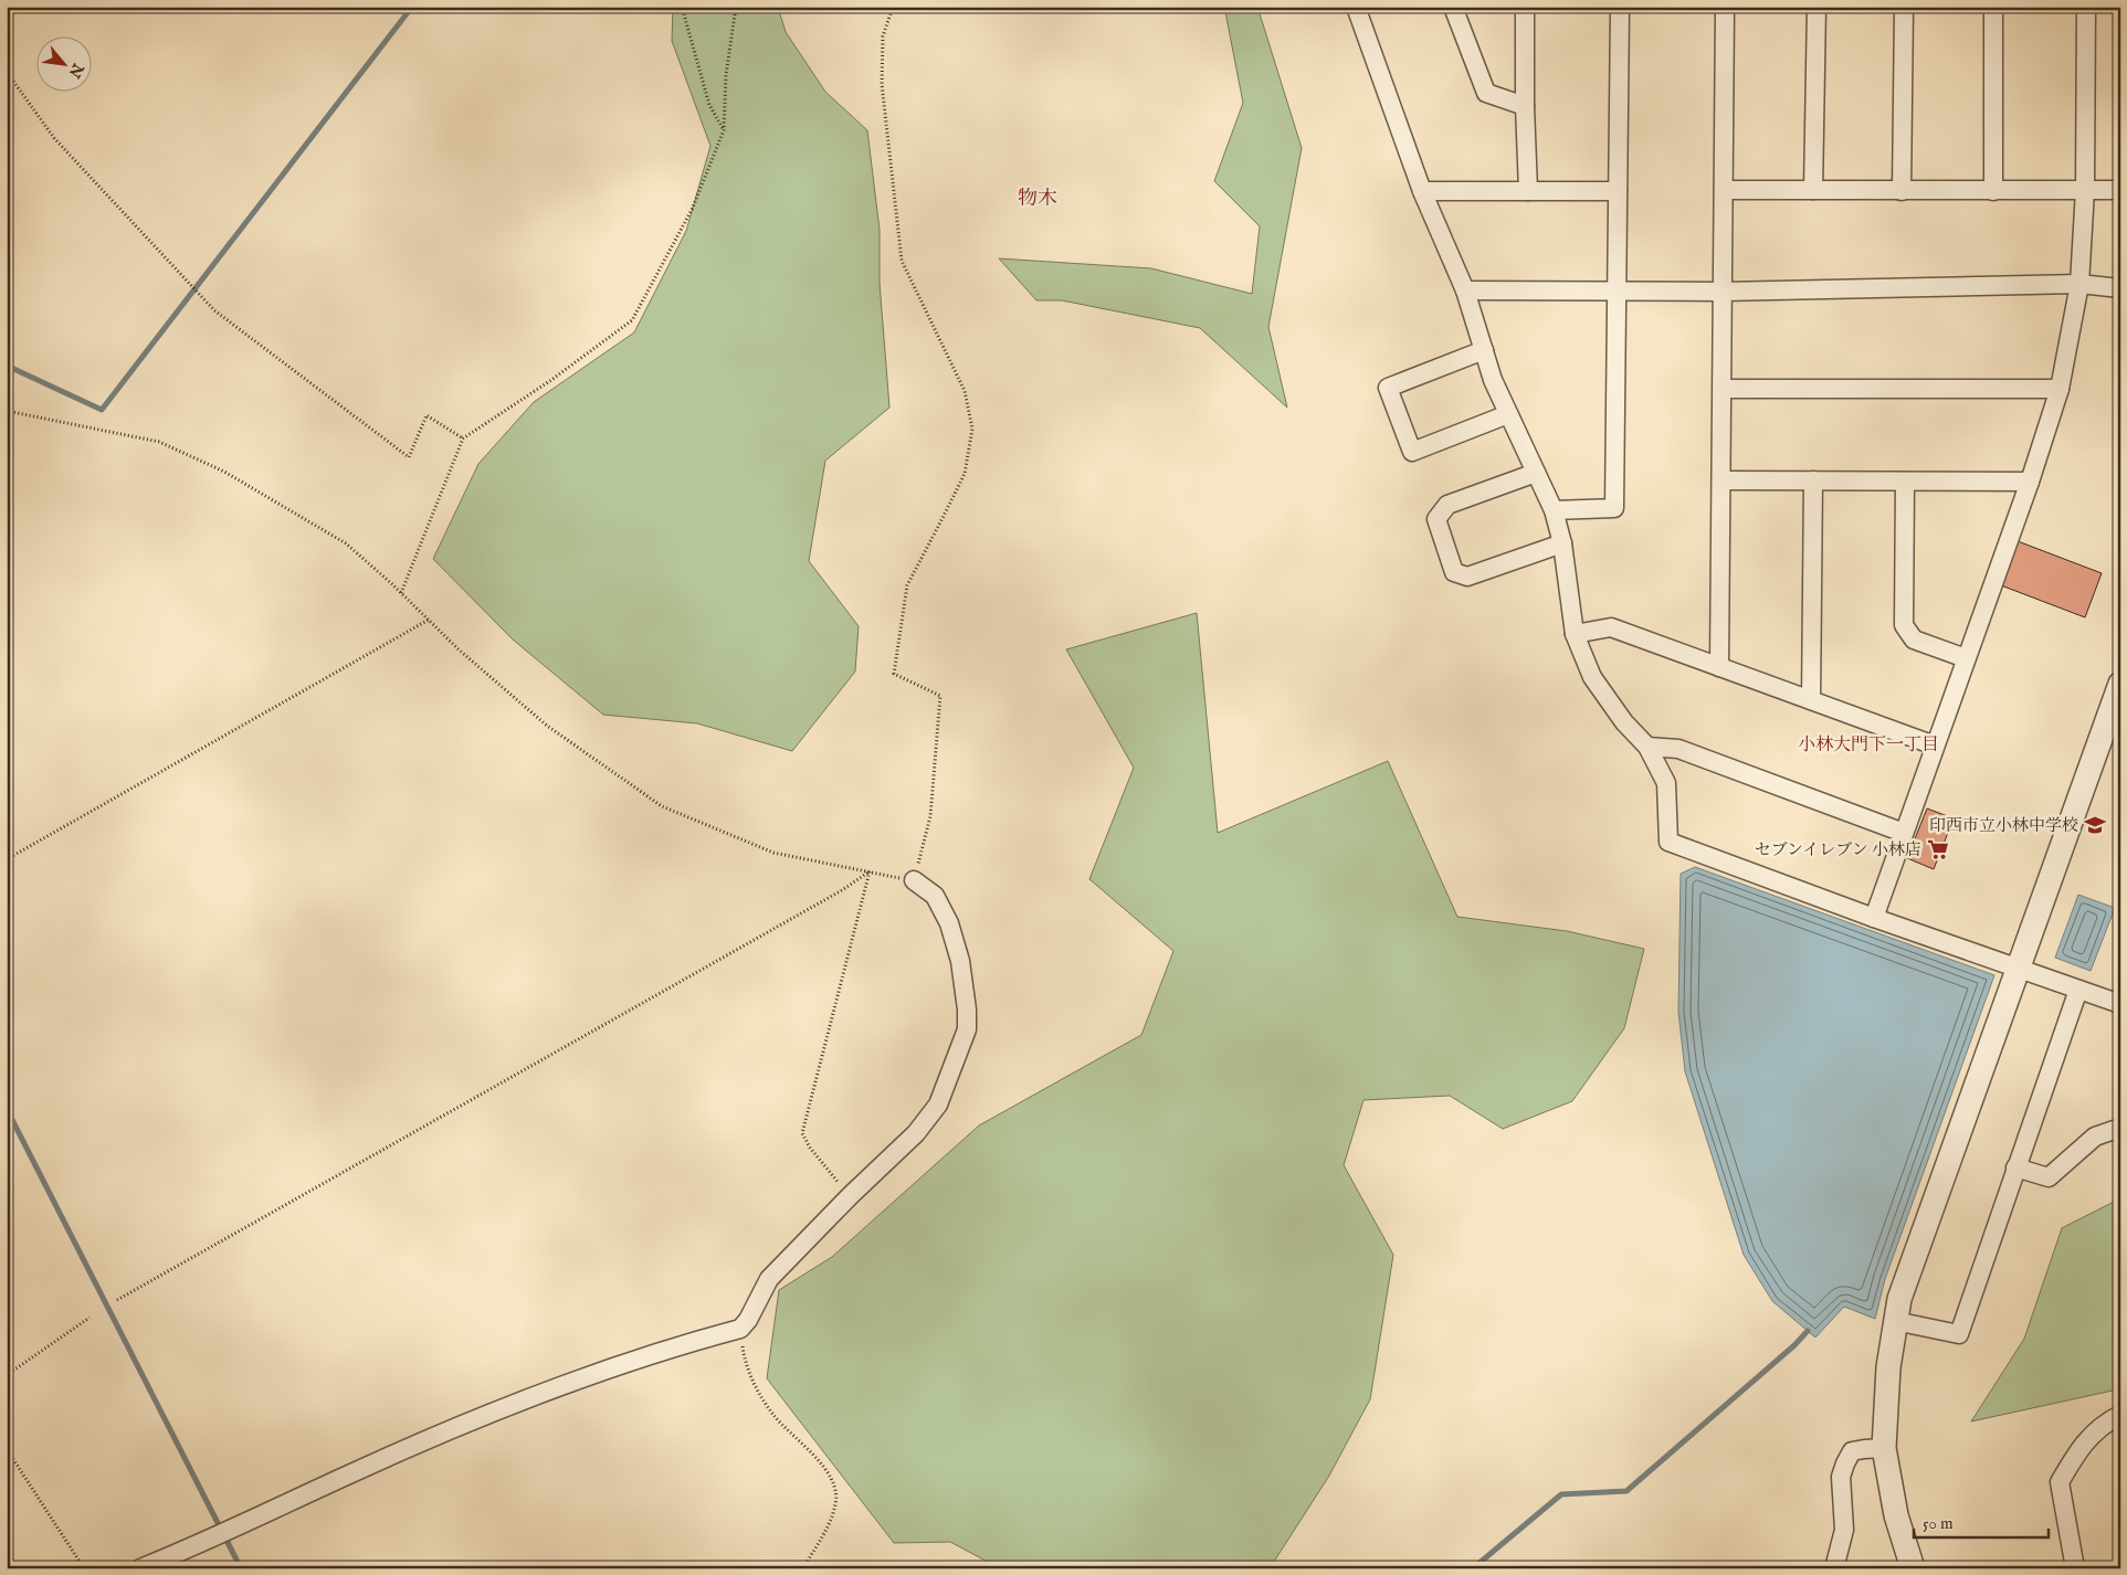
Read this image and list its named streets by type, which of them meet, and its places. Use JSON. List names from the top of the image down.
{
  "districts": ["物木", "小林大門下一丁目"],
  "places": {
    "school or university": ["印西市立小林中学校"],
    "supermarket": ["セブンイレブン 小林店"]
  },
  "scale_bar": "50 m",
  "north": "bottom right"
}
